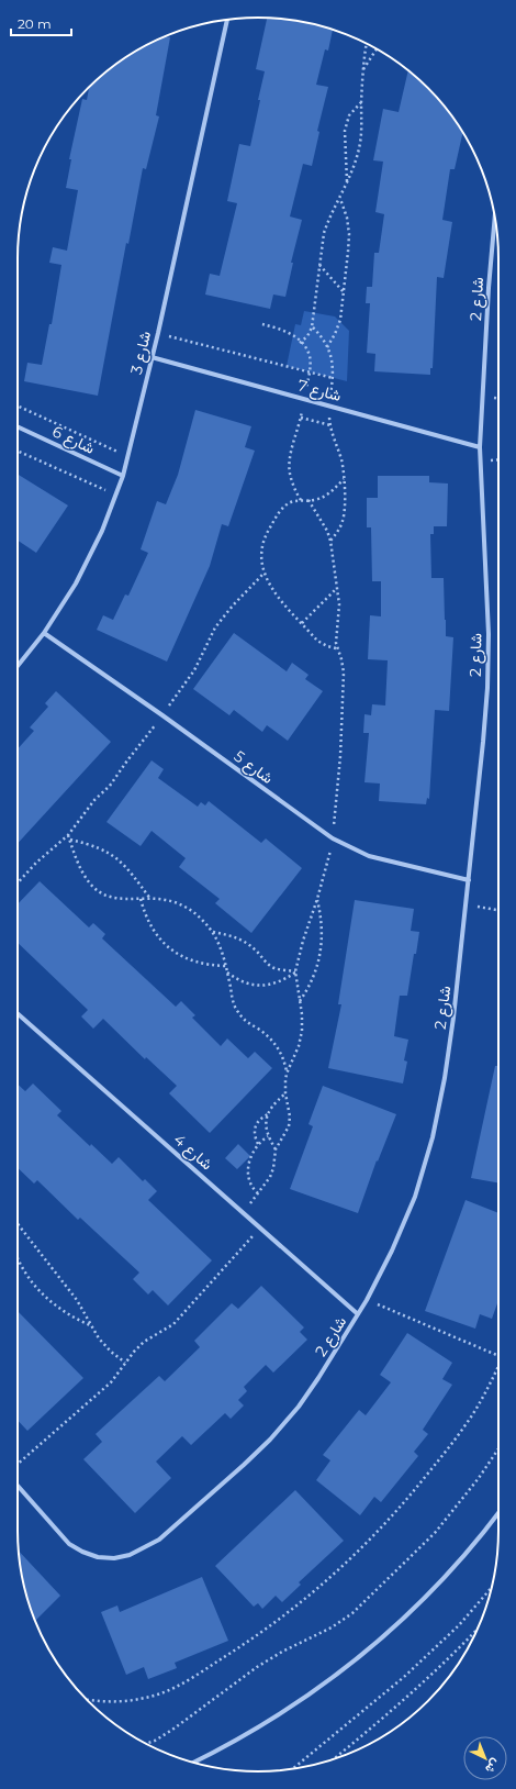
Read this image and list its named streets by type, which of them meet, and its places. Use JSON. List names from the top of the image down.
{
  "streets": {
    "street": [
      "شارع 2",
      "شارع 3",
      "شارع 7",
      "شارع 6",
      "شارع 5",
      "شارع 4"
    ]
  },
  "crossings": [
    ["شارع 2", "شارع 7"],
    ["شارع 2", "شارع 5"],
    ["شارع 2", "شارع 4"],
    ["شارع 3", "شارع 7"],
    ["شارع 3", "شارع 6"],
    ["شارع 3", "شارع 5"]
  ],
  "scale_bar": "20 m",
  "north": "bottom right"
}
